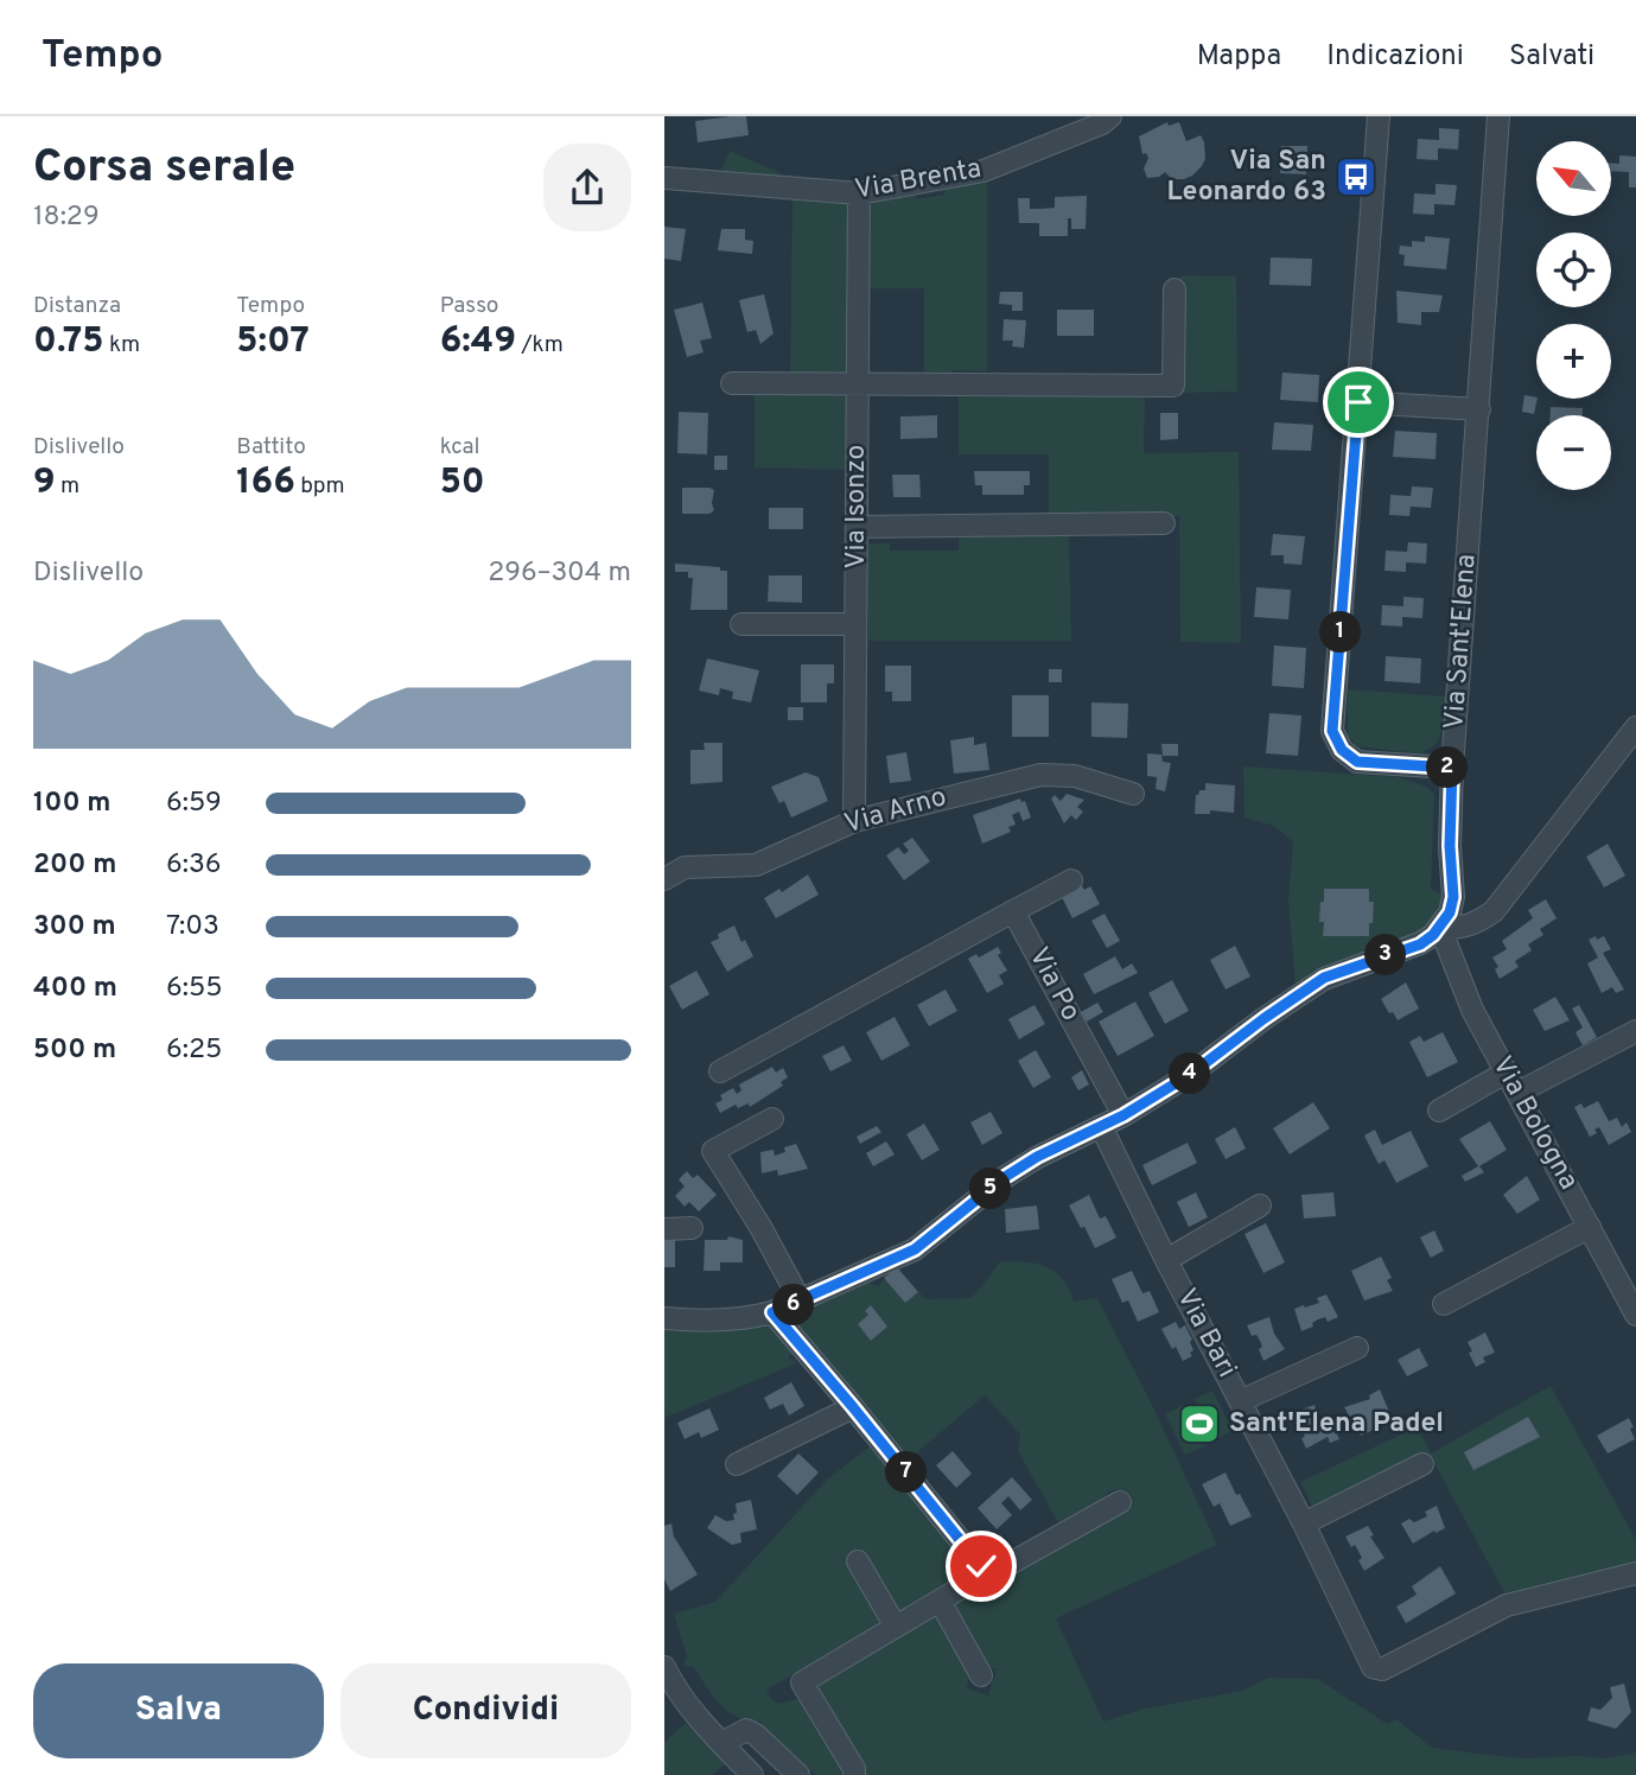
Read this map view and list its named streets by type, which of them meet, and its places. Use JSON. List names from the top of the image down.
{
  "streets": {
    "street": [
      "Via Brenta",
      "Via Isonzo",
      "Via Sant'Elena",
      "Via Arno",
      "Via Po",
      "Via Bologna",
      "Via Bari"
    ]
  },
  "crossings": [
    ["Via Brenta", "Via Isonzo"],
    ["Via Isonzo", "Via Arno"],
    ["Via Sant'Elena", "Via Bologna"]
  ],
  "places": {
    "bus stop": ["Via San Leonardo 63"],
    "sports": ["Sant'Elena Padel"]
  },
  "north": "top left",
  "page": {
    "header": "Tempo",
    "nav": ["Mappa", "Indicazioni", "Salvati"],
    "heading": ["Corsa serale", "18:29"],
    "map_buttons": ["+", "−"],
    "stats": [
      ["Distanza", "0.75 km"],
      ["Tempo", "5:07"],
      ["Passo", "6:49 /km"],
      ["Dislivello", "9 m"],
      ["Battito", "166 bpm"],
      ["kcal", "50"]
    ],
    "chart": ["Dislivello", "296–304 m"],
    "pins": [
      "1",
      "2",
      "3",
      "4",
      "5",
      "6",
      "7"
    ],
    "list": [
      {
        "name": "100 m",
        "note": "6:59"
      },
      {
        "name": "200 m",
        "note": "6:36"
      },
      {
        "name": "300 m",
        "note": "7:03"
      },
      {
        "name": "400 m",
        "note": "6:55"
      },
      {
        "name": "500 m",
        "note": "6:25"
      }
    ],
    "buttons": ["Salva", "Condividi"]
  }
}
